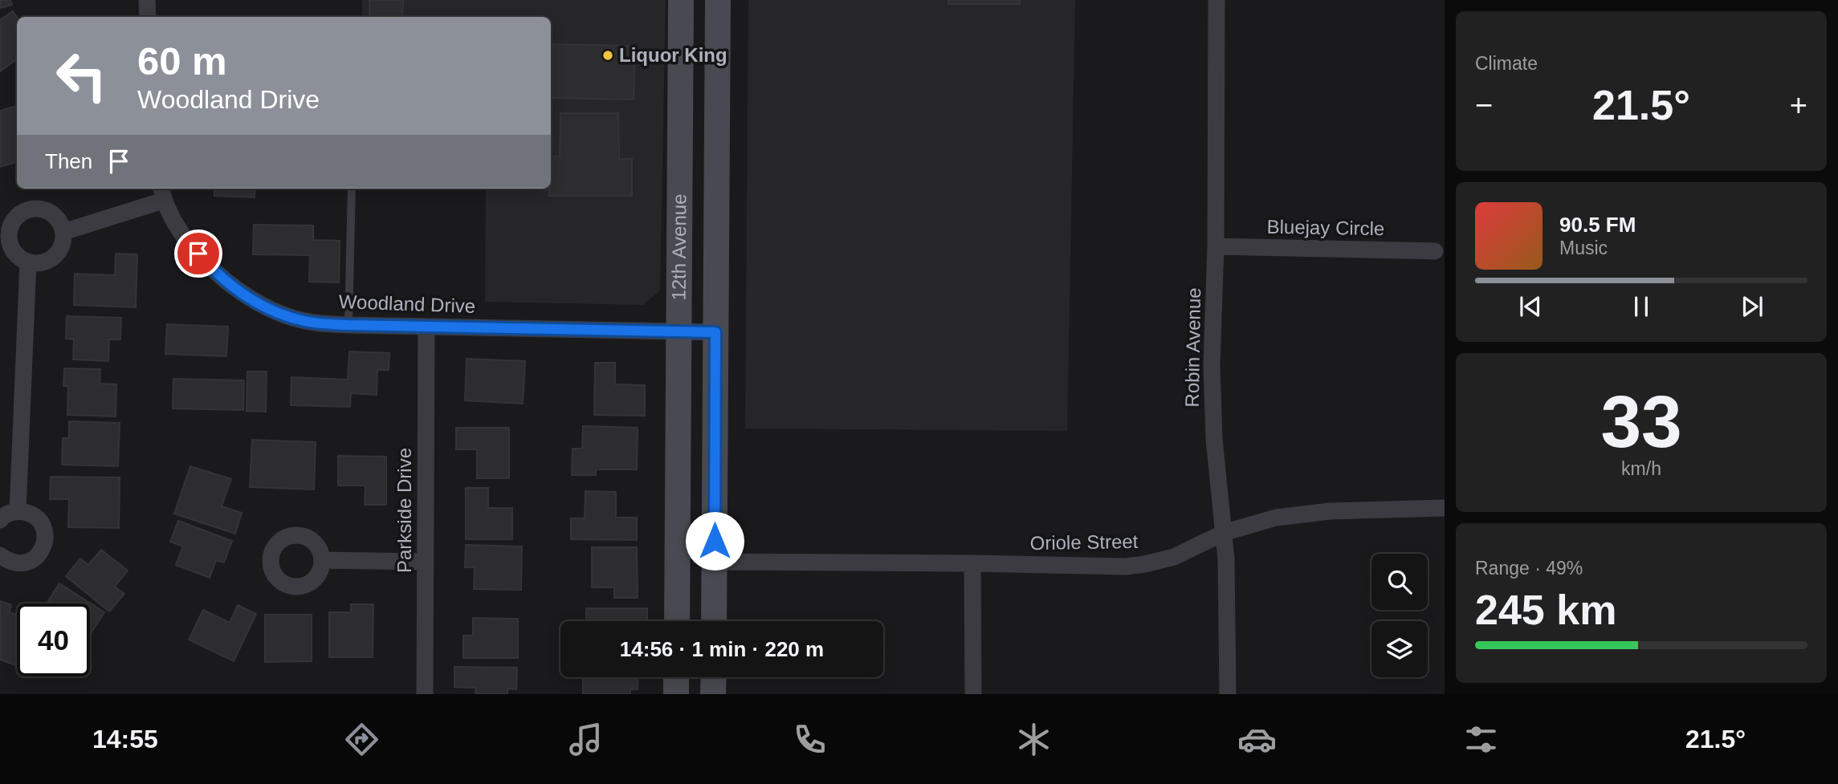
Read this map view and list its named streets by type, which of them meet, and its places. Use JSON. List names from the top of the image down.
{
  "streets": {
    "street": [
      "Bluejay Circle",
      "12th Avenue",
      "Woodland Drive",
      "Robin Avenue",
      "Parkside Drive",
      "Oriole Street"
    ]
  },
  "crossings": [
    ["Bluejay Circle", "Robin Avenue"],
    ["12th Avenue", "Woodland Drive"],
    ["12th Avenue", "Oriole Street"],
    ["Woodland Drive", "Parkside Drive"],
    ["Robin Avenue", "Oriole Street"]
  ],
  "places": ["Liquor King"],
  "page": {
    "tile": [
      "Climate",
      ["33", "km/h"],
      ["Range · 49%", "245 km"]
    ],
    "turn": ["60 m", "Woodland Drive"],
    "heat": ["−", "21.5°", "+"],
    "then": "Then",
    "song": ["90.5 FM", "Music"],
    "limit": "40",
    "trip": "14:56 · 1 min · 220 m",
    "tabs": ["14:55", "21.5°"]
  }
}
